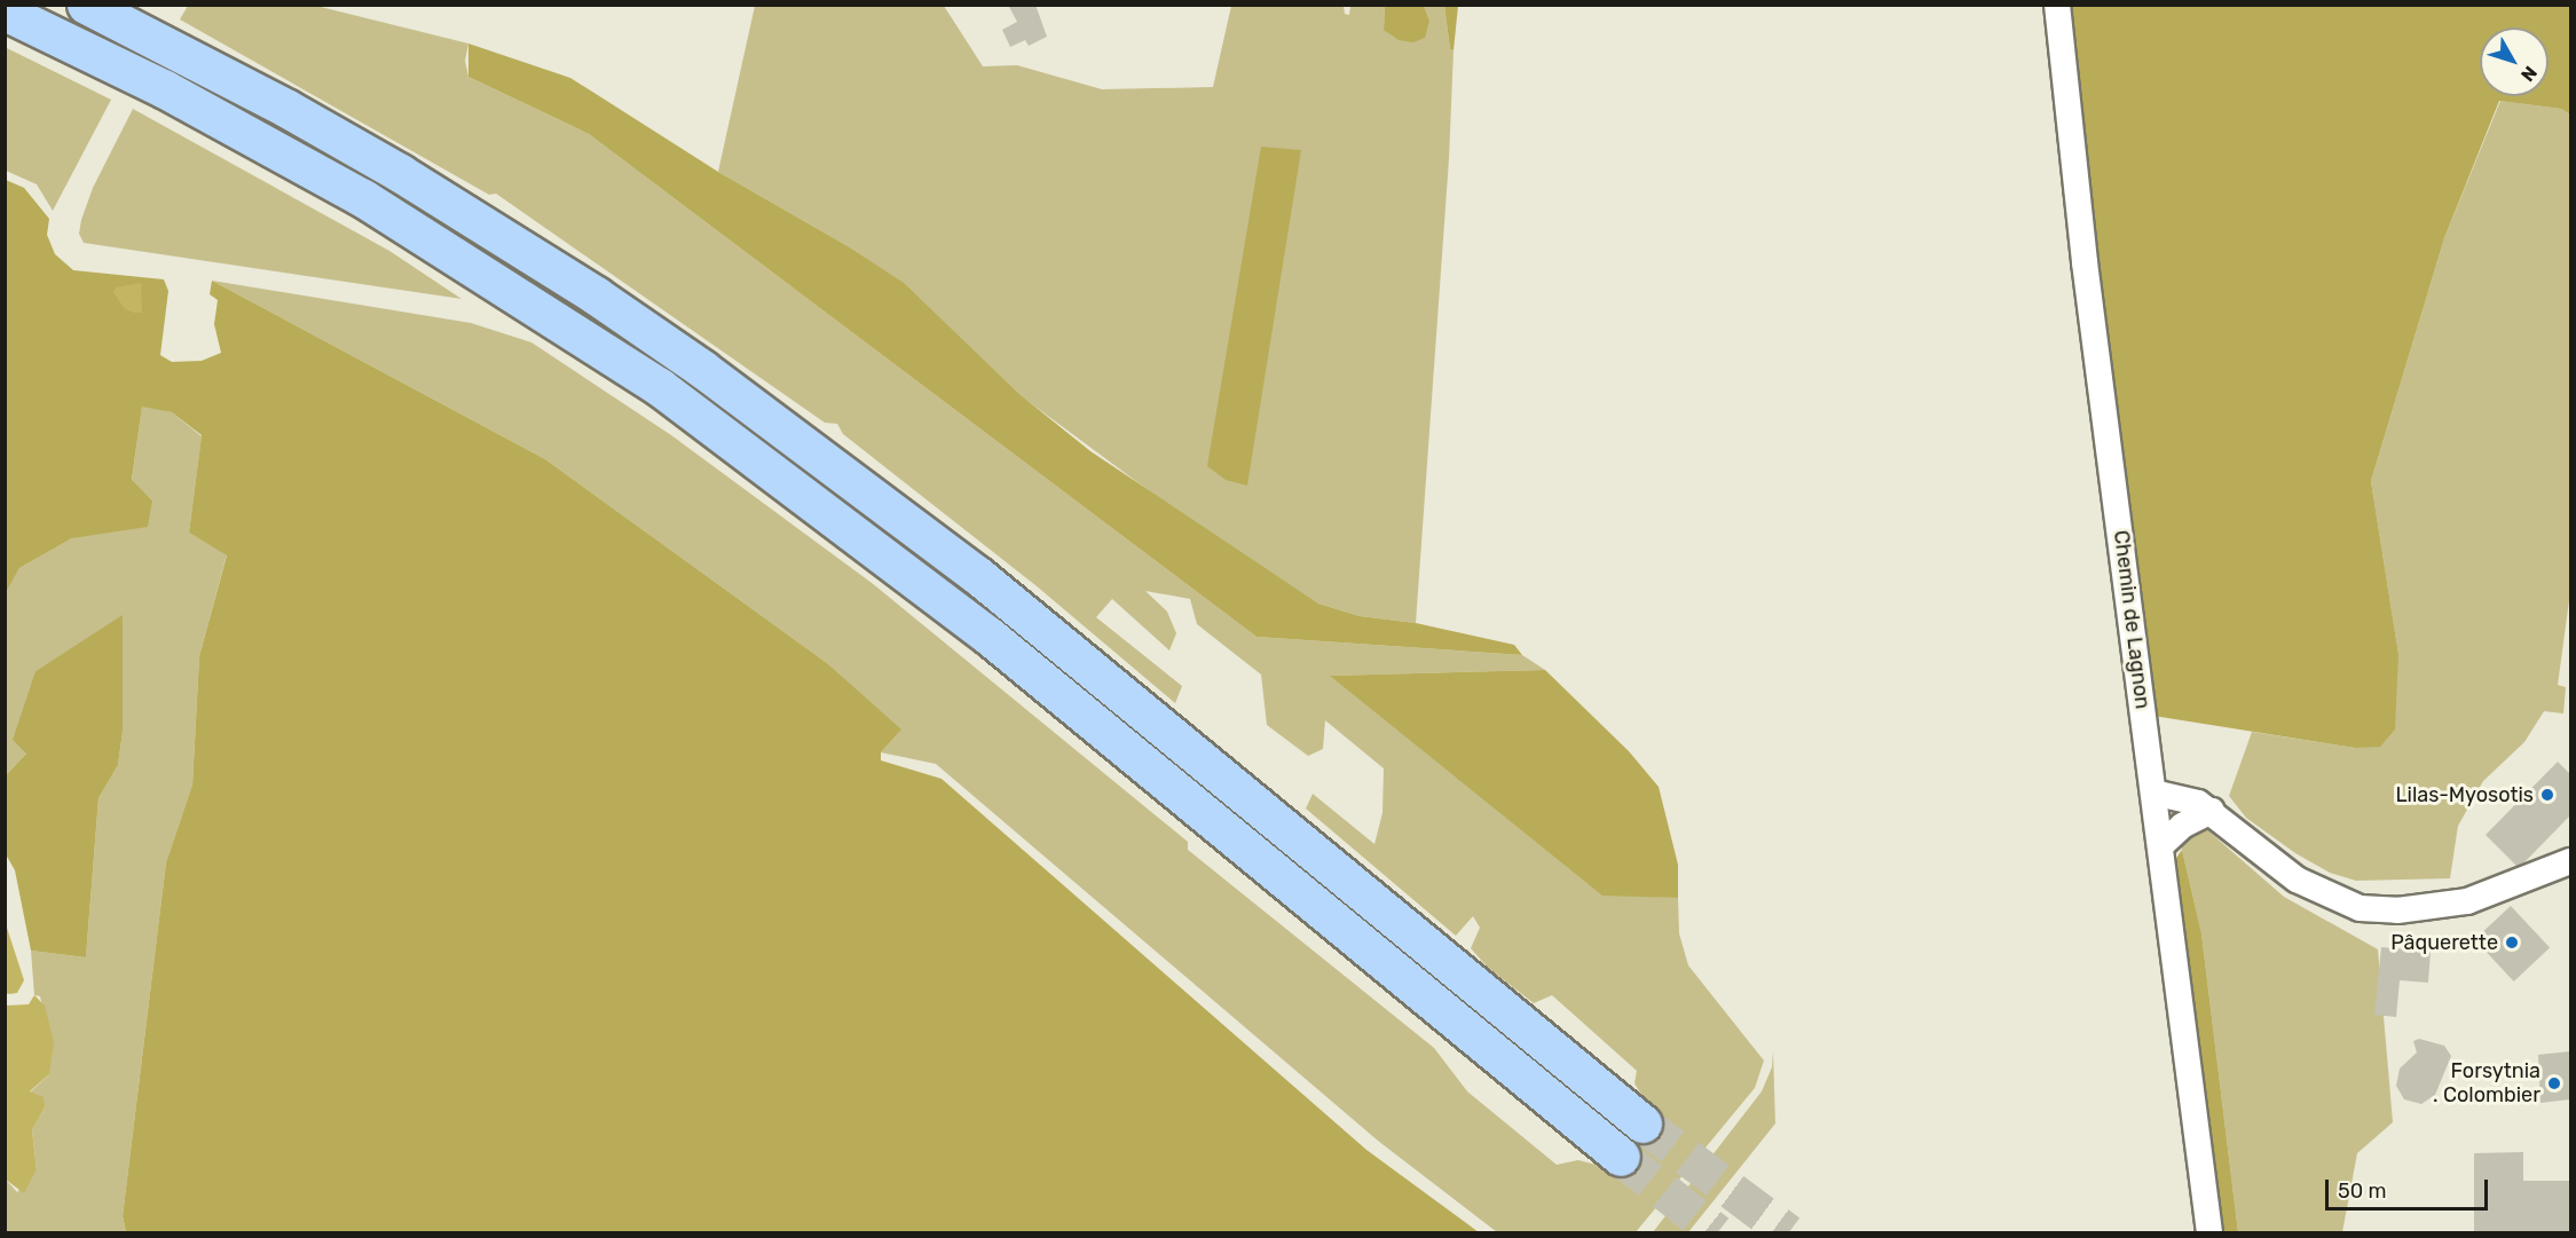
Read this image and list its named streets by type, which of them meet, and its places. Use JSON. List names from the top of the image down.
{
  "streets": {
    "street": ["Chemin de Lagnon"]
  },
  "places": ["Lilas-Myosotis", "Pâquerette", "Forsytnia . Colombier"],
  "scale_bar": "50 m",
  "north": "bottom right"
}
